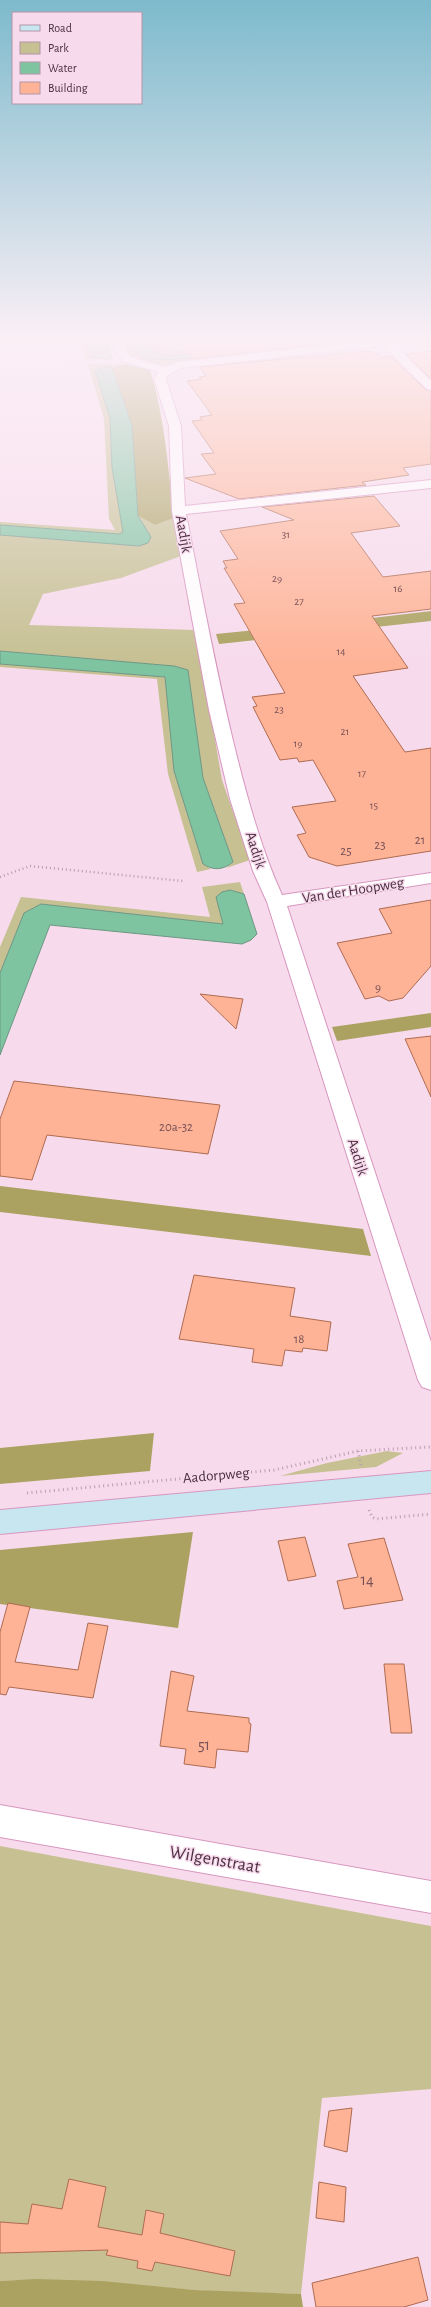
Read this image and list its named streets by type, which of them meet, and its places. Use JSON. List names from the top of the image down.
{
  "streets": {
    "main road": ["Aadorpweg"],
    "street": ["Aadijk", "Van der Hoopweg", "Wilgenstraat"]
  },
  "crossings": [
    ["Aadijk", "Van der Hoopweg"]
  ],
  "house_numbers": [
    "31",
    "29",
    "16",
    "27",
    "14",
    "23",
    "21",
    "19",
    "17",
    "15",
    "21",
    "23",
    "25",
    "9",
    "20a-32",
    "18",
    "14",
    "51"
  ],
  "legend": [
    "Road",
    "Park",
    "Water",
    "Building"
  ]
}
